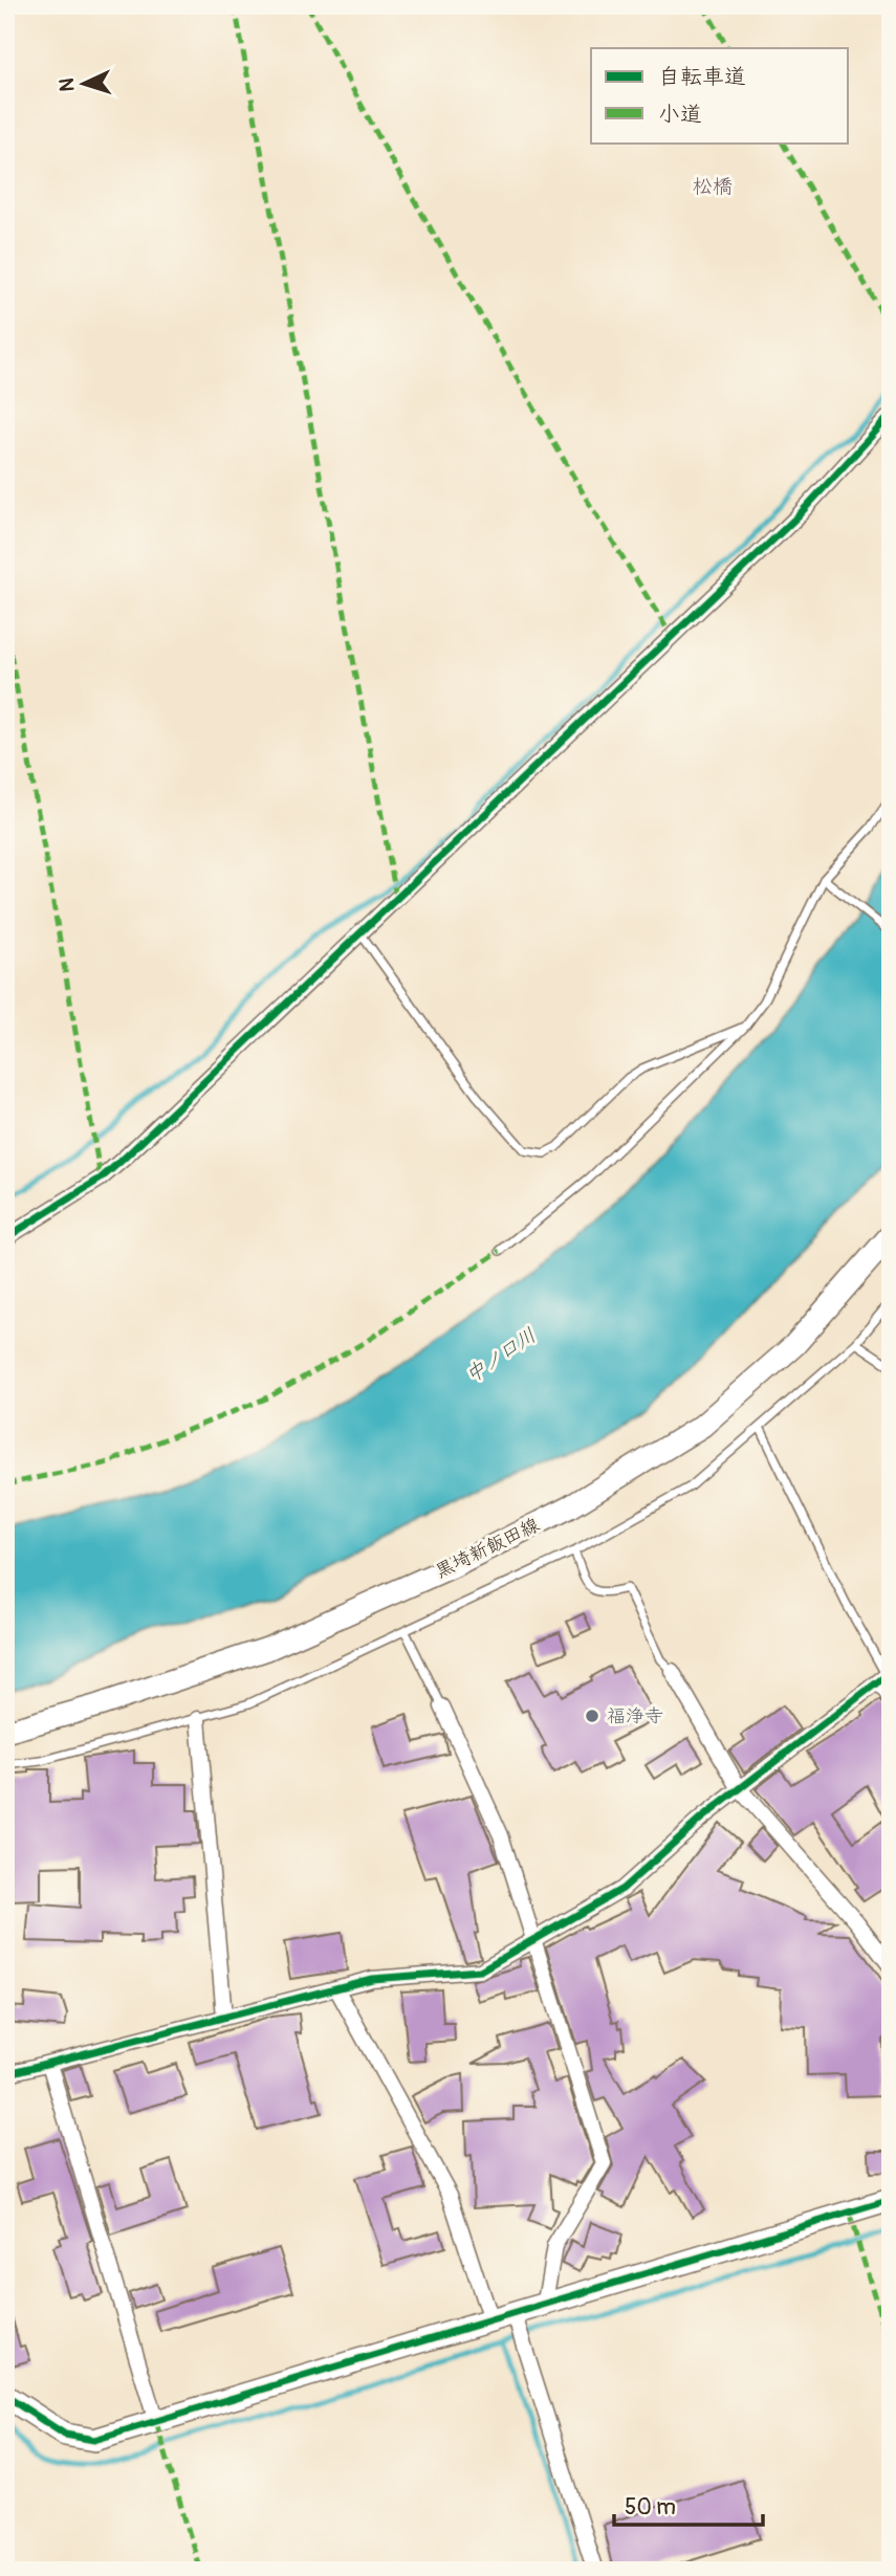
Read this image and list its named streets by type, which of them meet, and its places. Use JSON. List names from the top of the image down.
{
  "streets": {
    "main road": ["黒埼新飯田線"]
  },
  "districts": ["松橋"],
  "water": ["中ノ口川"],
  "places": ["福浄寺"],
  "legend": ["自転車道", "小道"],
  "scale_bar": "50 m",
  "north": "left"
}
